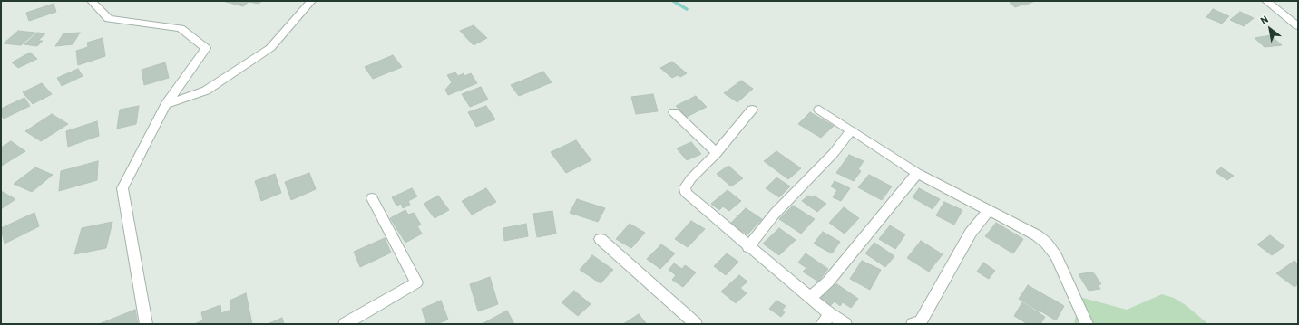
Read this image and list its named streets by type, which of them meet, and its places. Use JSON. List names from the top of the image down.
{
  "north": "top left"
}
